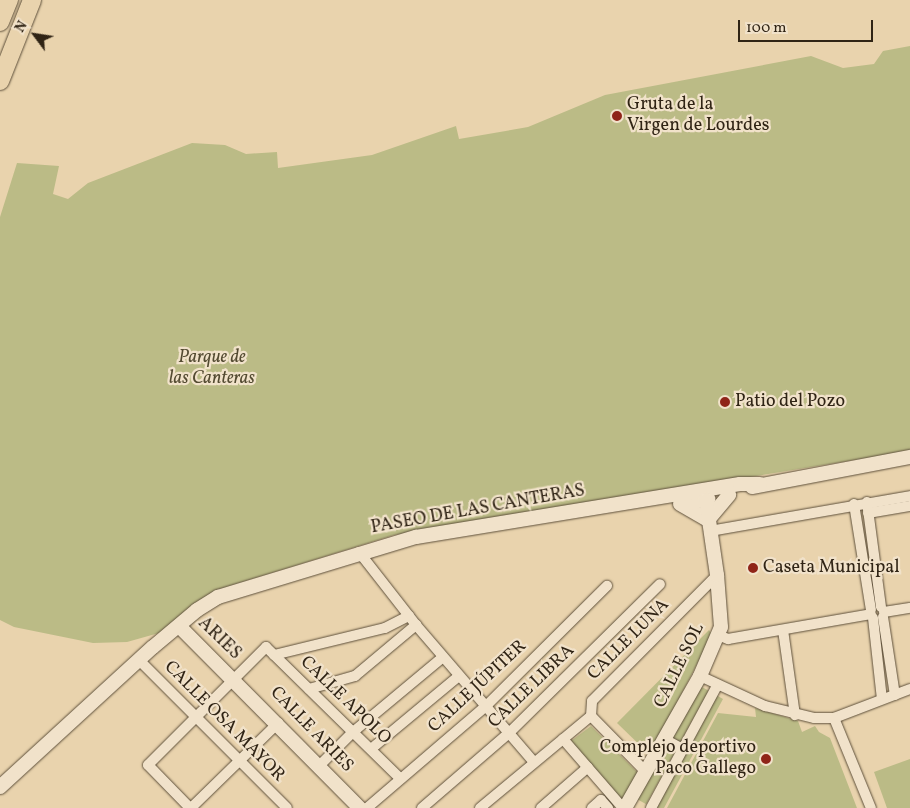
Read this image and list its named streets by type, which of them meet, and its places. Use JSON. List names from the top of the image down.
{
  "streets": {
    "street": [
      "PASEO DE LAS CANTERAS",
      "ARIES",
      "CALLE LUNA",
      "CALLE SOL",
      "CALLE JÚPITER",
      "CALLE LIBRA",
      "CALLE APOLO",
      "CALLE OSA MAYOR",
      "CALLE ARIES"
    ]
  },
  "crossings": [
    ["PASEO DE LAS CANTERAS", "ARIES"],
    ["PASEO DE LAS CANTERAS", "CALLE OSA MAYOR"],
    ["ARIES", "CALLE APOLO"],
    ["ARIES", "CALLE ARIES"],
    ["CALLE LUNA", "CALLE SOL"],
    ["CALLE JÚPITER", "CALLE APOLO"],
    ["CALLE APOLO", "CALLE ARIES"]
  ],
  "parks": ["Parque de las Canteras"],
  "places": [
    "Gruta de la Virgen de Lourdes",
    "Patio del Pozo",
    "Caseta Municipal",
    "Complejo deportivo Paco Gallego"
  ],
  "scale_bar": "100 m",
  "north": "top left"
}
